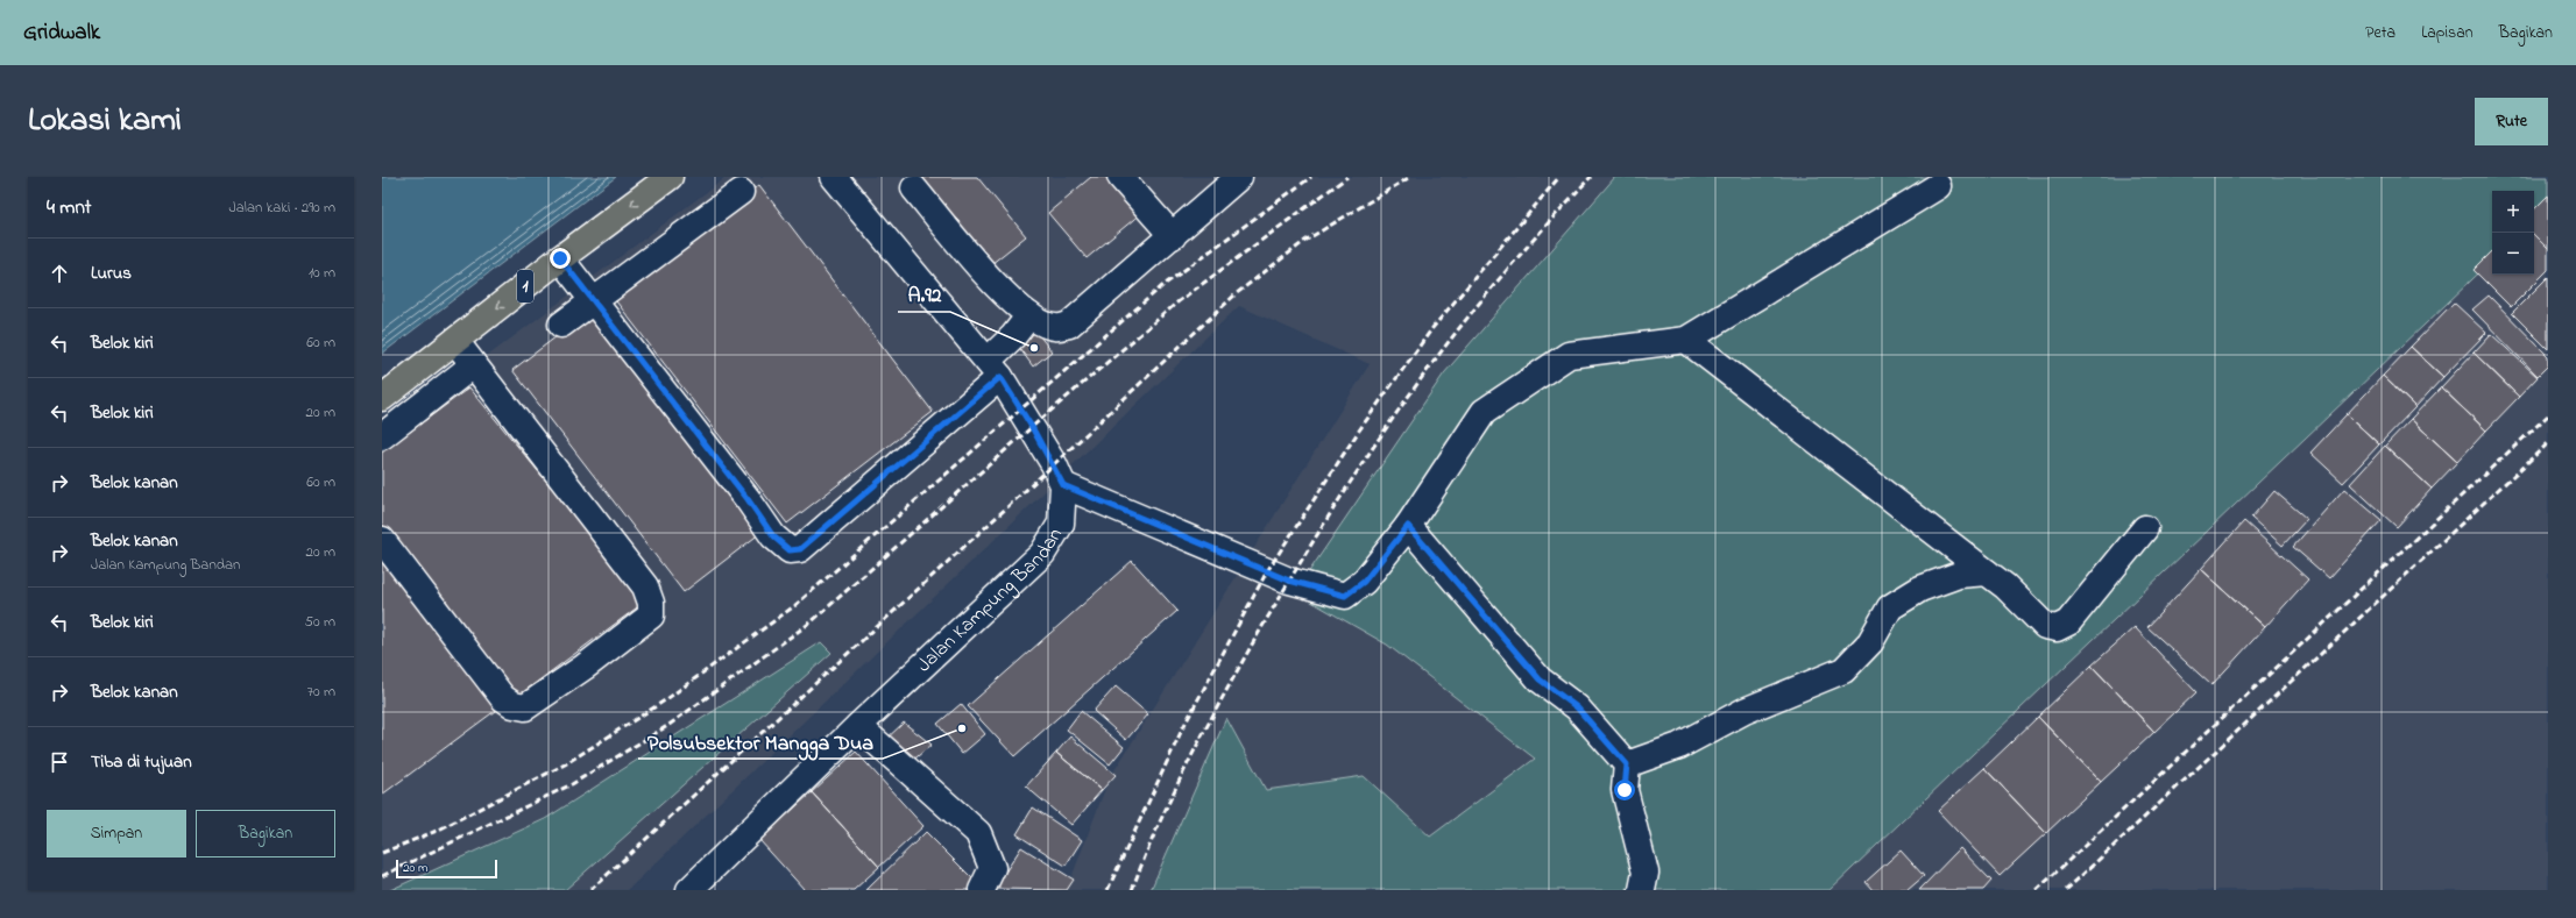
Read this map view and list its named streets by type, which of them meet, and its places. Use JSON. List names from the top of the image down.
{
  "streets": {
    "highway": ["1"],
    "street": ["Jalan Kampung Bandan"]
  },
  "places": ["A.92", "Polsubsektor Mangga Dua"],
  "scale_bar": "20 m",
  "page": {
    "header": "Gridwalk",
    "nav": ["Peta", "Lapisan", "Bagikan"],
    "title": "Lokasi kami",
    "buttons": [
      "Rute",
      ["Simpan", "Bagikan"]
    ],
    "heading": ["4 mnt", "Jalan kaki · 290 m"],
    "map_buttons": ["+", "−"],
    "list": [
      ["Lurus", "10 m"],
      ["Belok kiri", "60 m"],
      ["Belok kiri", "20 m"],
      ["Belok kanan", "60 m"],
      ["Belok kanan", "Jalan Kampung Bandan", "20 m"],
      ["Belok kiri", "50 m"],
      ["Belok kanan", "70 m"],
      "Tiba di tujuan"
    ],
    "scale": "20 m"
  }
}
